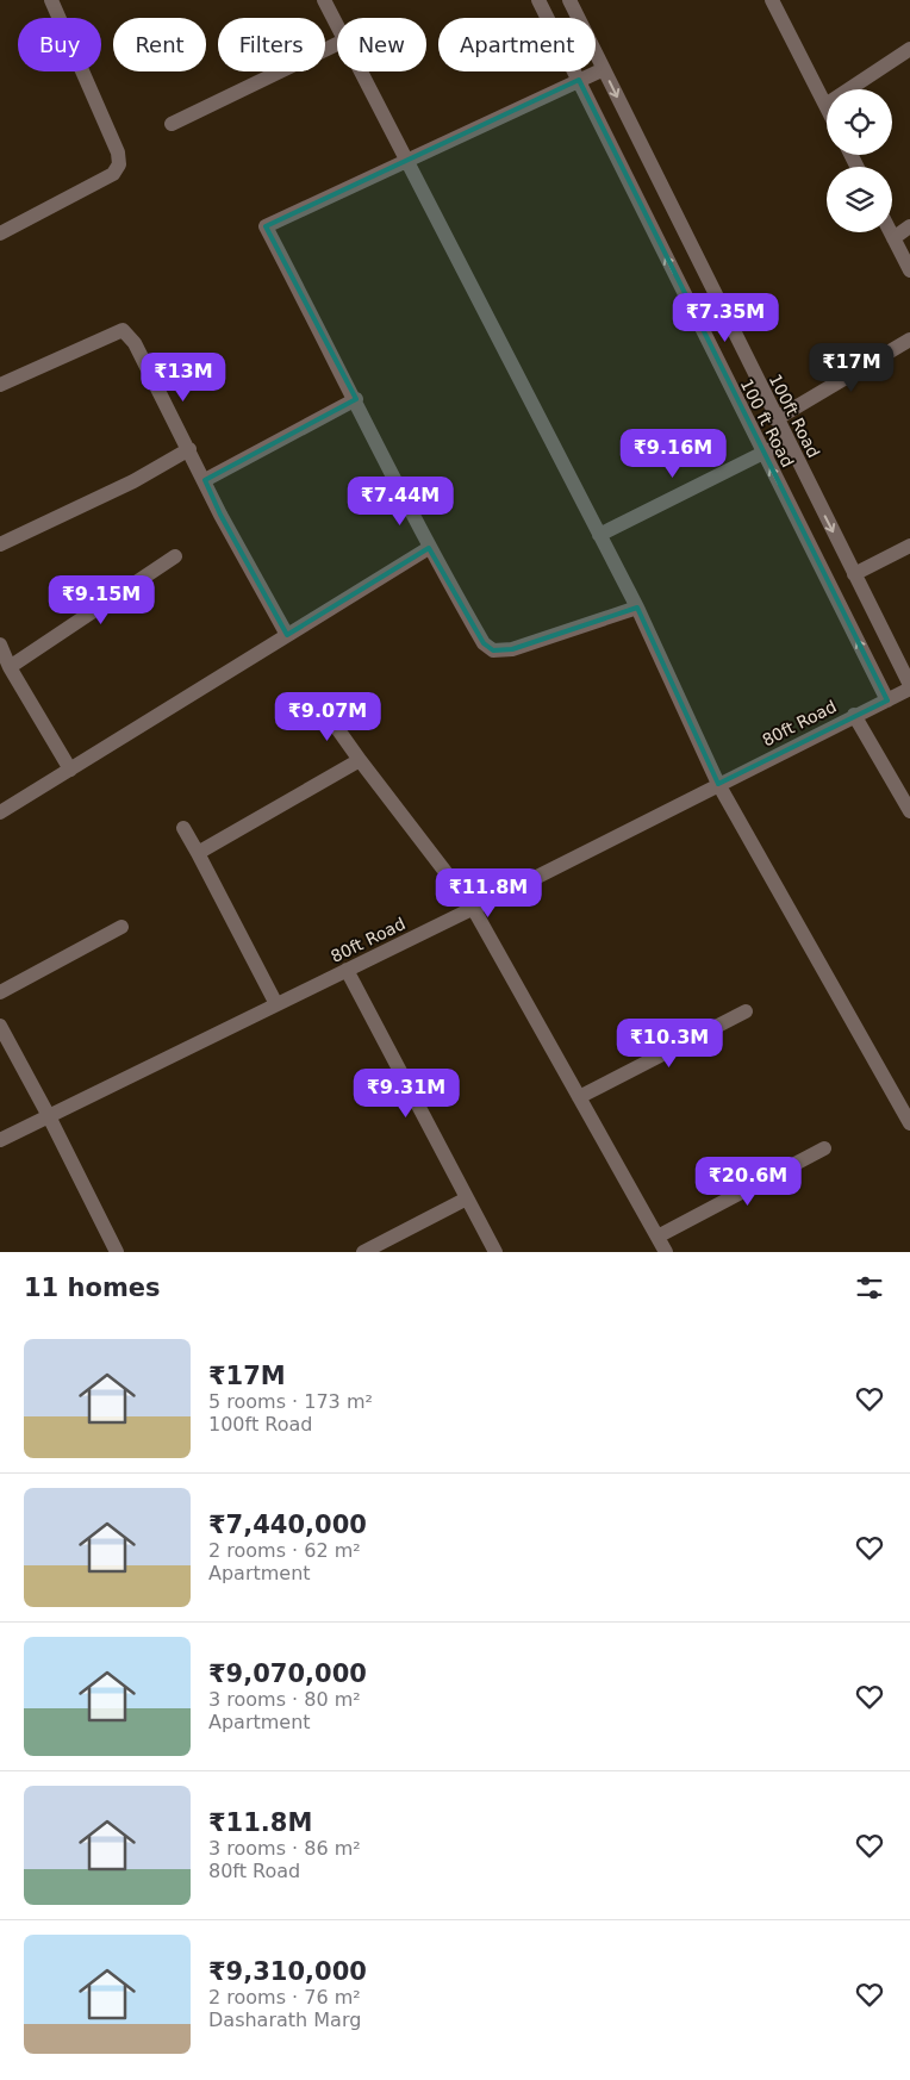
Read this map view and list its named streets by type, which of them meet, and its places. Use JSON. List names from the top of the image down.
{
  "streets": {
    "street": ["100ft Road", "100 ft Road", "80ft Road"]
  },
  "crossings": [
    ["100ft Road", "80ft Road"],
    ["100 ft Road", "80ft Road"]
  ],
  "one_way": ["100ft Road", "100 ft Road"],
  "page": {
    "chip": [
      "Buy",
      "Rent",
      "Filters",
      "New",
      "Apartment"
    ],
    "price": [
      "₹7.35M",
      "₹17M",
      "₹13M",
      "₹9.16M",
      "₹7.44M",
      "₹9.15M",
      "₹9.07M",
      "₹11.8M",
      "₹10.3M",
      "₹9.31M",
      "₹20.6M"
    ],
    "heading": "11 homes",
    "list": [
      {
        "name": "₹17M",
        "note": "5 rooms · 173 m² · 100ft Road"
      },
      {
        "name": "₹7,440,000",
        "note": "2 rooms · 62 m² · Apartment"
      },
      {
        "name": "₹9,070,000",
        "note": "3 rooms · 80 m² · Apartment"
      },
      {
        "name": "₹11.8M",
        "note": "3 rooms · 86 m² · 80ft Road"
      },
      {
        "name": "₹9,310,000",
        "note": "2 rooms · 76 m² · Dasharath Marg"
      }
    ]
  }
}
